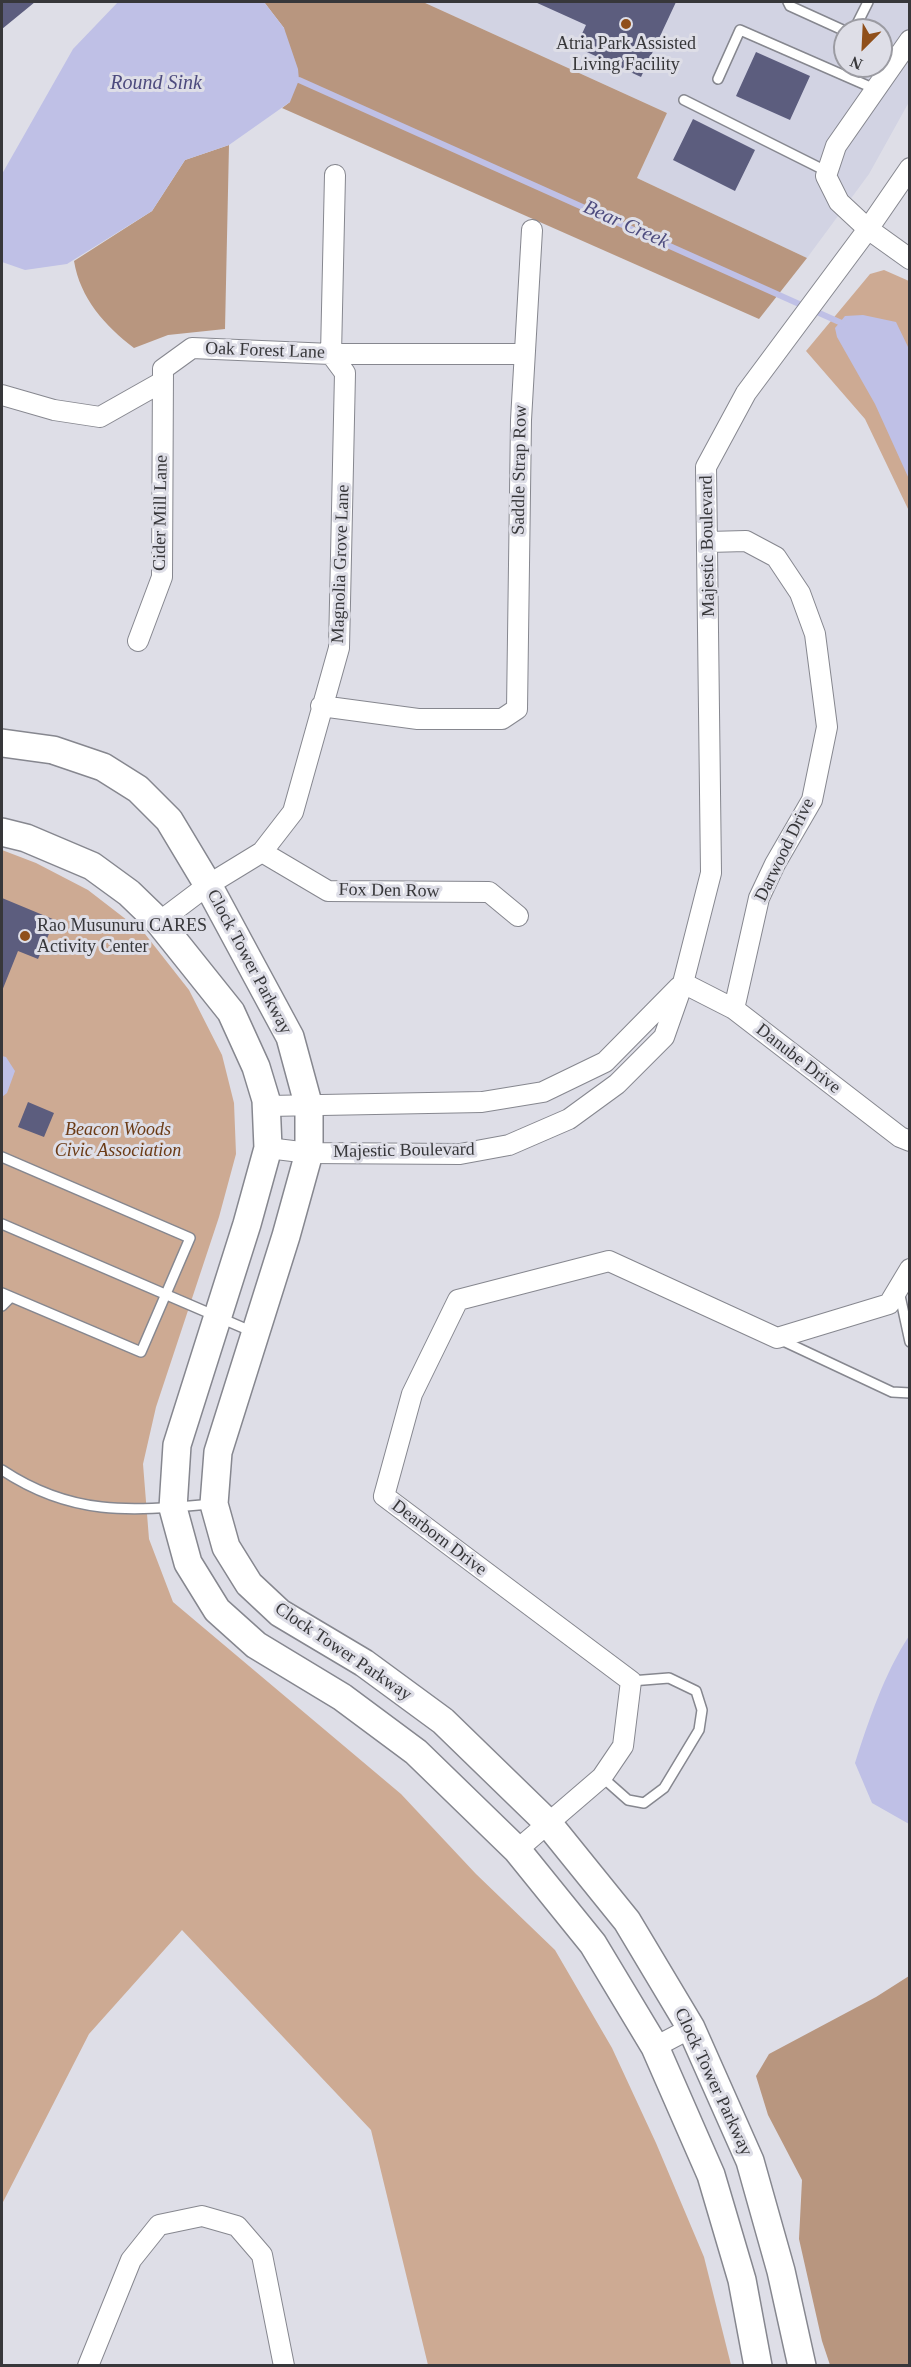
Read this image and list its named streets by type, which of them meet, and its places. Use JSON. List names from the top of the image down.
{
  "streets": {
    "street": [
      "Oak Forest Lane",
      "Saddle Strap Row",
      "Cider Mill Lane",
      "Majestic Boulevard",
      "Magnolia Grove Lane",
      "Darwood Drive",
      "Fox Den Row",
      "Clock Tower Parkway",
      "Danube Drive",
      "Dearborn Drive"
    ]
  },
  "crossings": [
    ["Oak Forest Lane", "Saddle Strap Row"],
    ["Oak Forest Lane", "Cider Mill Lane"],
    ["Oak Forest Lane", "Magnolia Grove Lane"],
    ["Saddle Strap Row", "Magnolia Grove Lane"],
    ["Majestic Boulevard", "Darwood Drive"],
    ["Majestic Boulevard", "Clock Tower Parkway"],
    ["Majestic Boulevard", "Danube Drive"],
    ["Magnolia Grove Lane", "Fox Den Row"],
    ["Magnolia Grove Lane", "Clock Tower Parkway"],
    ["Darwood Drive", "Danube Drive"]
  ],
  "water": ["Round Sink", "Bear Creek"],
  "parks": ["Beacon Woods Civic Association"],
  "places": ["Atria Park Assisted Living Facility", "Rao Musunuru CARES Activity Center"],
  "north": "bottom left"
}
